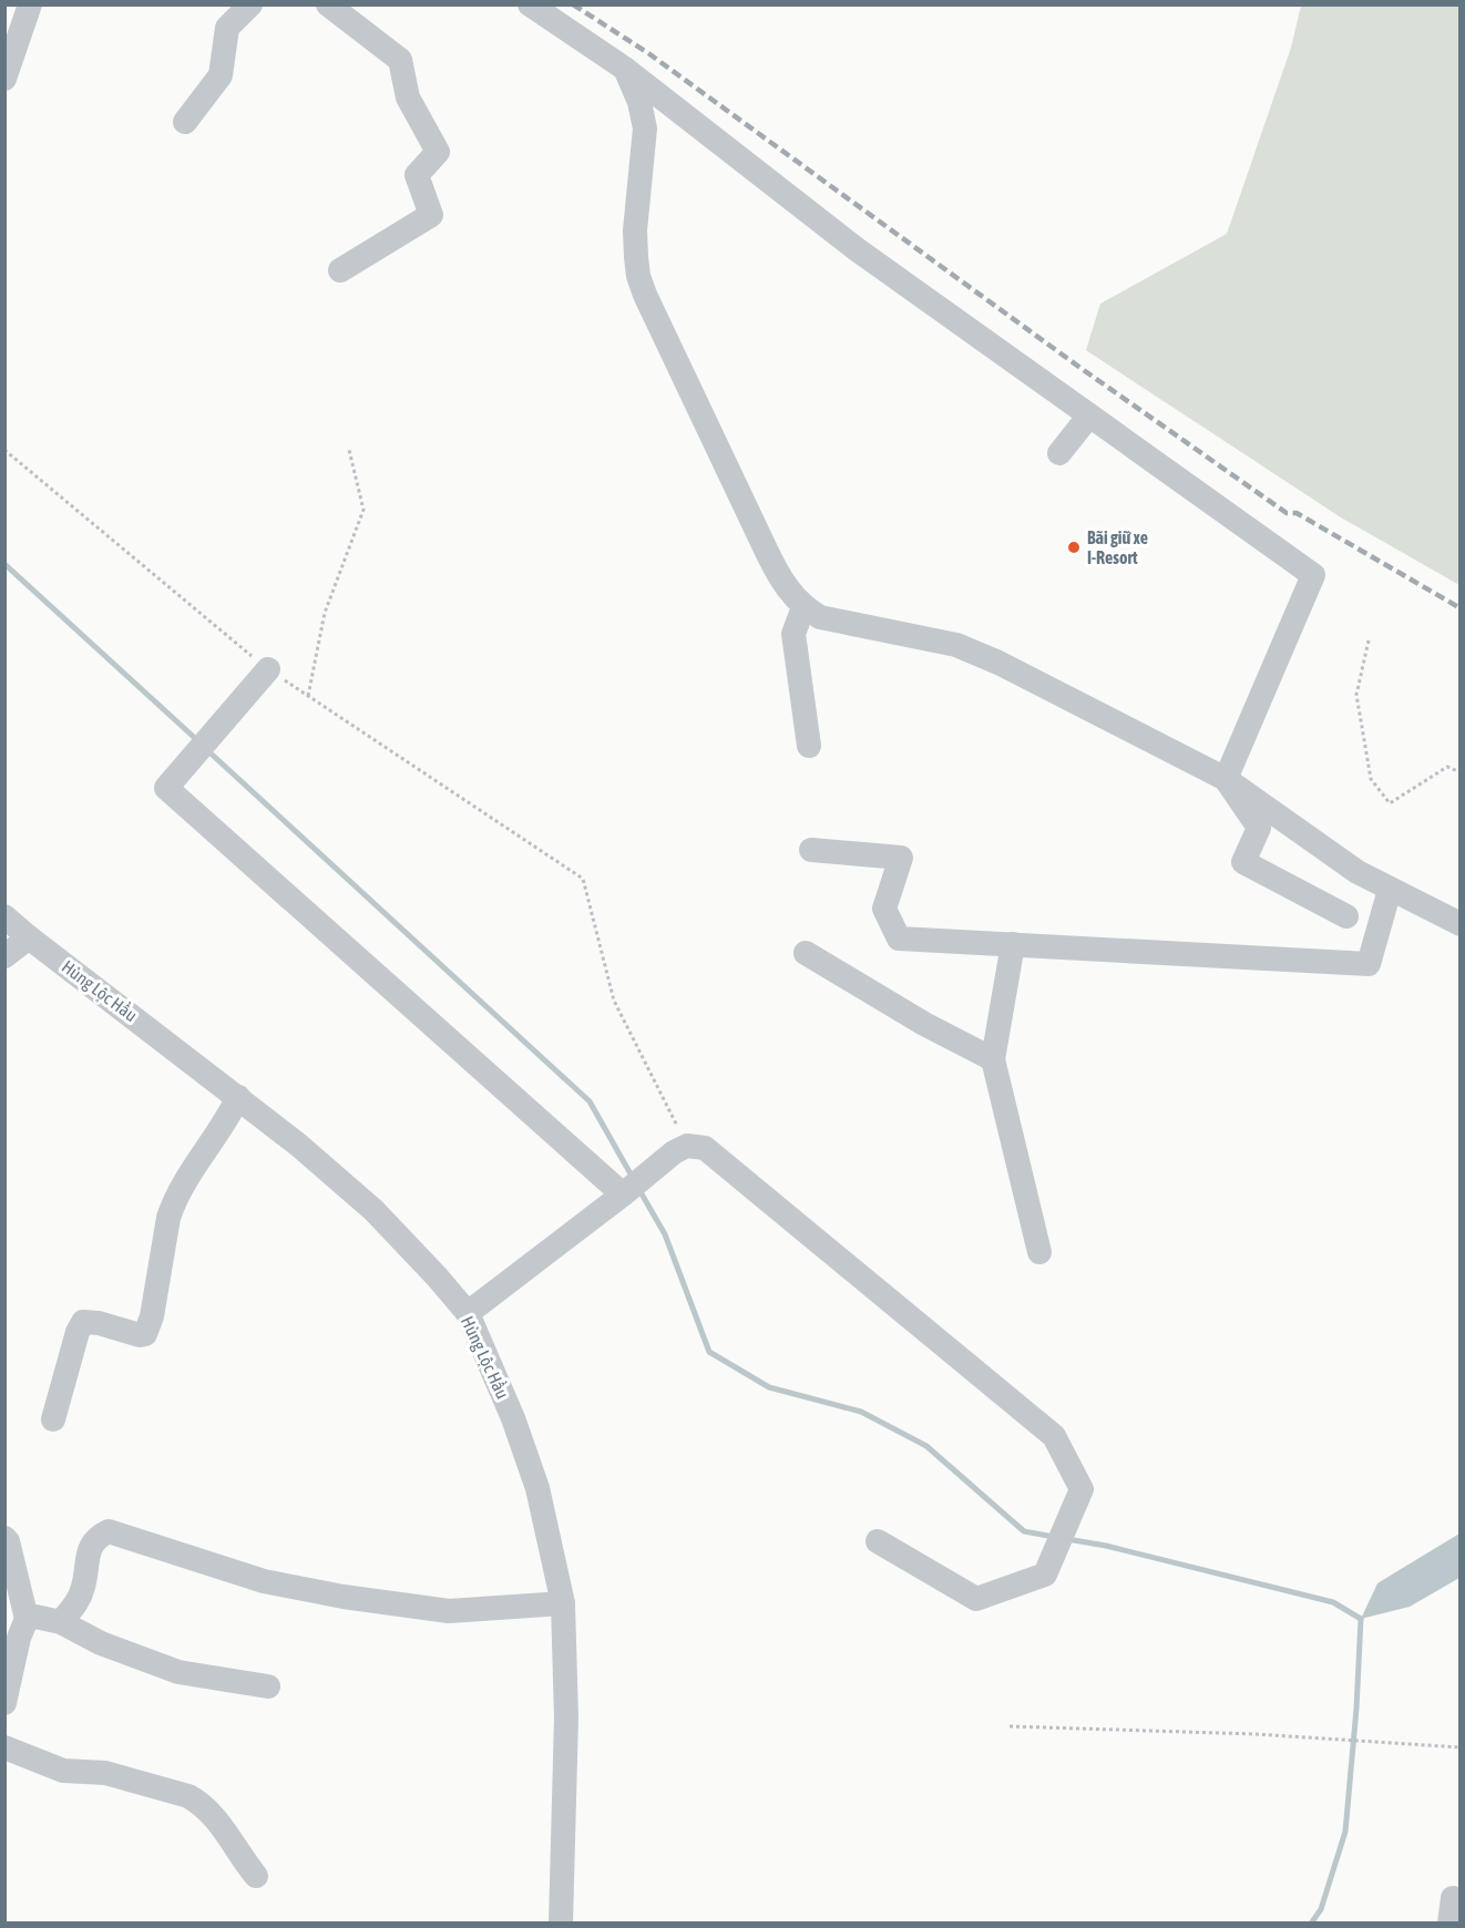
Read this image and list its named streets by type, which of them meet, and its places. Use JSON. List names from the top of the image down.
{
  "streets": {
    "street": ["Hùng Lộc Hầu"]
  },
  "places": ["Bãi giữ xe I-Resort"]
}
